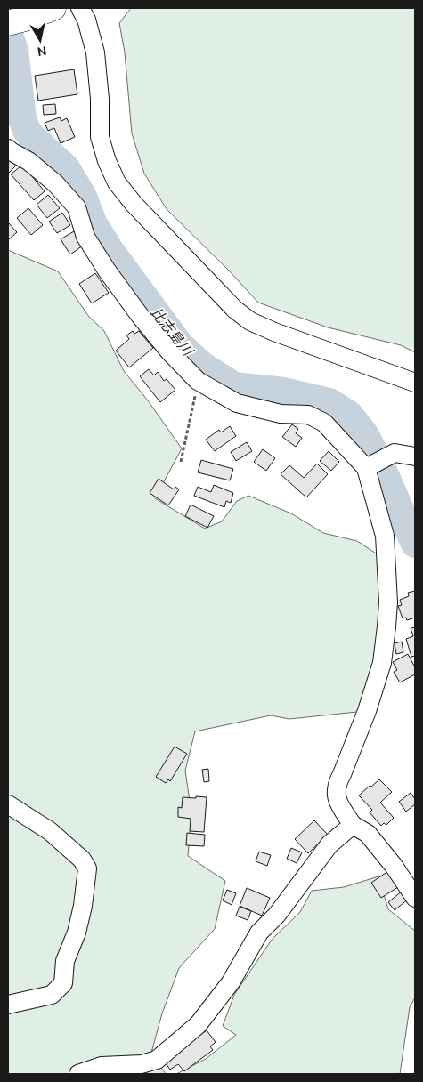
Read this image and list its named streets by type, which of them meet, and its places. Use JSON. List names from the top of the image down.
{
  "water": ["比志島川"],
  "north": "bottom"
}
